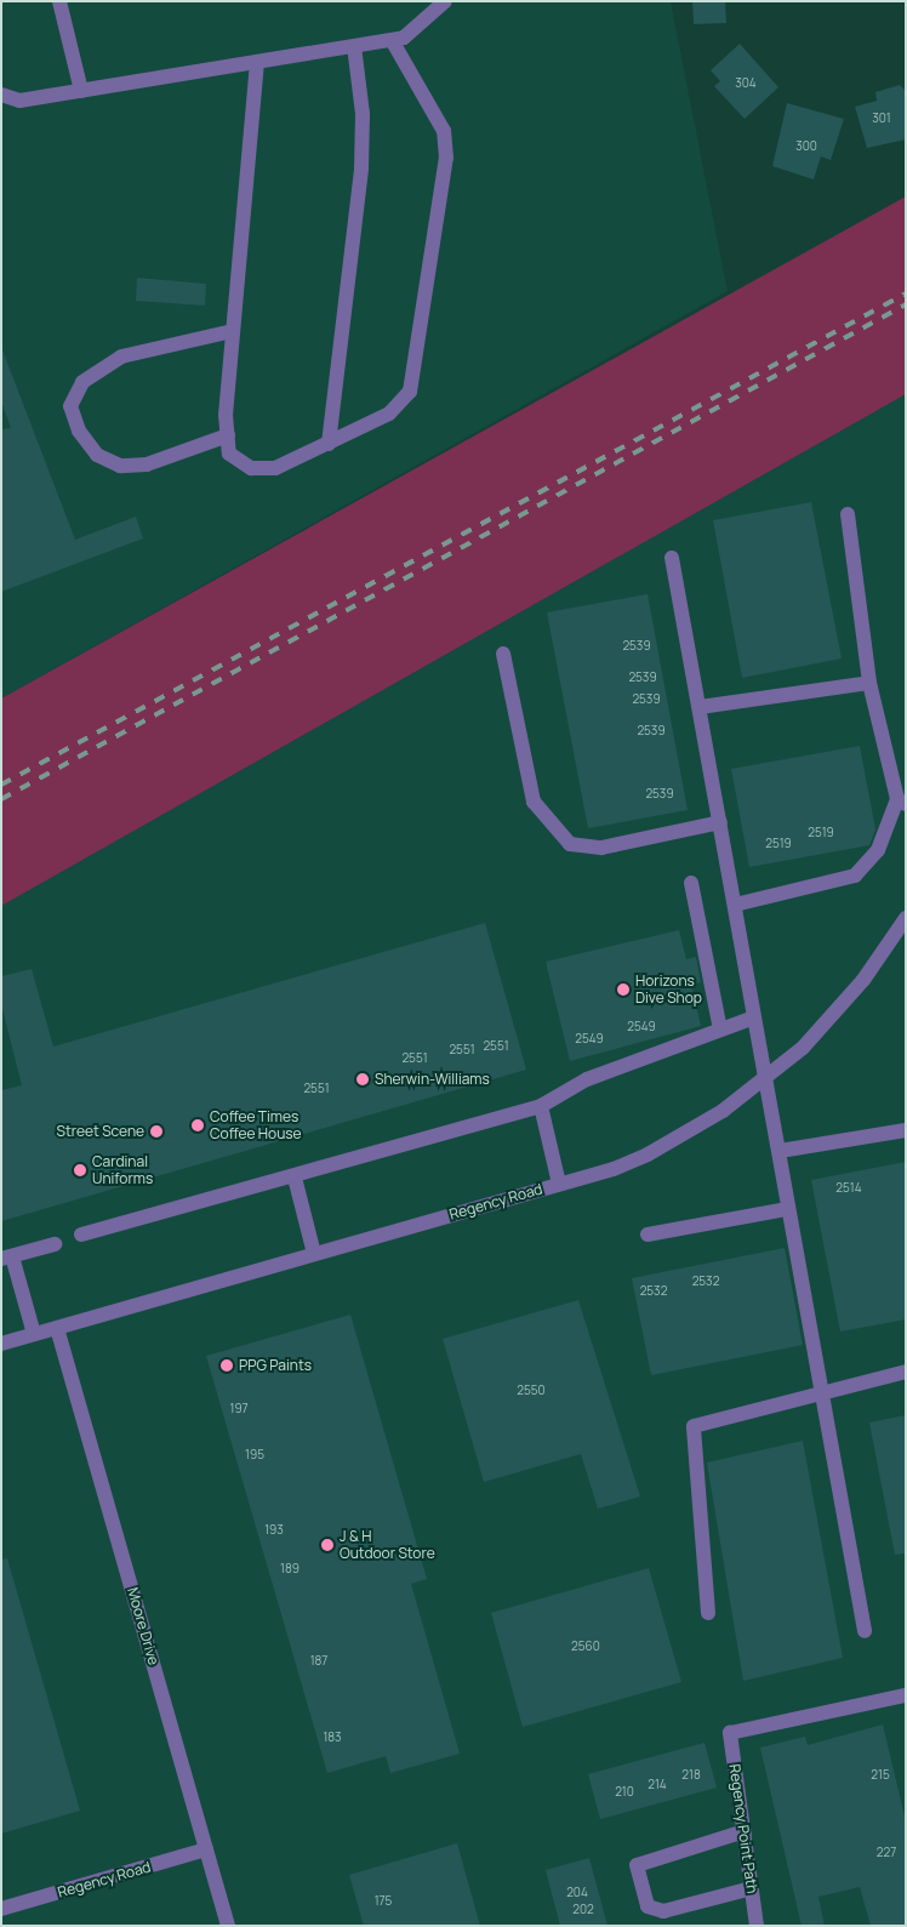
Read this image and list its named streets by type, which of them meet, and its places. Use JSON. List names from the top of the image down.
{
  "streets": {
    "street": ["Regency Road", "Moore Drive", "Regency Point Path"]
  },
  "crossings": [
    ["Regency Road", "Moore Drive"]
  ],
  "places": [
    "Horizons Dive Shop",
    "Sherwin-Williams",
    "Coffee Times Coffee House",
    "Street Scene",
    "Cardinal Uniforms",
    "PPG Paints",
    "J & H Outdoor Store"
  ],
  "house_numbers": [
    "304",
    "301",
    "300",
    "2539",
    "2539",
    "2539",
    "2539",
    "2539",
    "2519",
    "2519",
    "2549",
    "2549",
    "2551",
    "2551",
    "2551",
    "2551",
    "2514",
    "2532",
    "2532",
    "2550",
    "197",
    "195",
    "193",
    "189",
    "2560",
    "187",
    "183",
    "218",
    "215",
    "214",
    "210",
    "227",
    "204",
    "175",
    "202"
  ]
}
